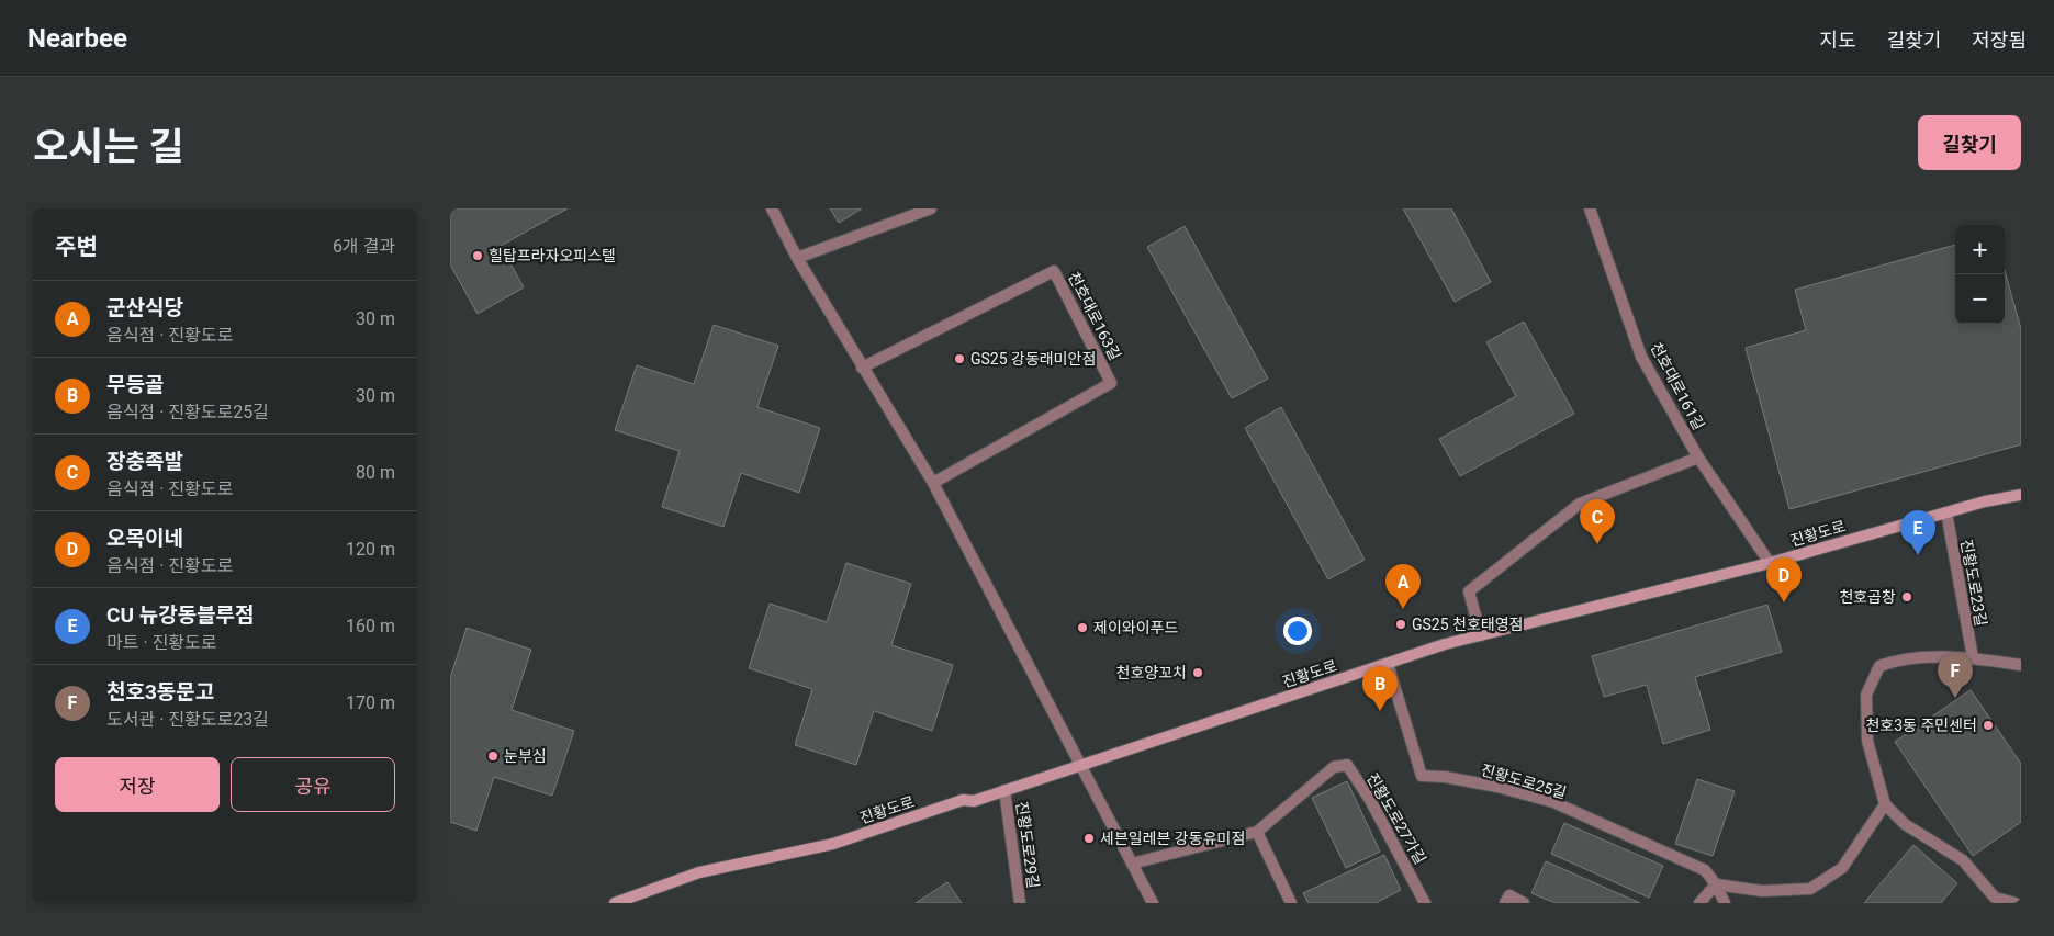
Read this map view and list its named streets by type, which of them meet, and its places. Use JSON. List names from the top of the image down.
{
  "streets": {
    "street": [
      "천호대로163길",
      "천호대로161길",
      "진황도로",
      "진황도로23길",
      "진황도로25길",
      "진황도로27가길",
      "진황도로29길"
    ]
  },
  "crossings": [
    ["천호대로161길", "진황도로"],
    ["진황도로", "진황도로23길"],
    ["진황도로", "진황도로25길"],
    ["진황도로", "진황도로29길"]
  ],
  "places": [
    "힐탑프라자오피스텔",
    "GS25 강동래미안점",
    "천호곱창",
    "GS25 천호태영점",
    "제이와이푸드",
    "천호양꼬치",
    "천호3동 주민센터",
    "눈부심",
    "세븐일레븐 강동유미점"
  ],
  "page": {
    "header": "Nearbee",
    "nav": ["지도", "길찾기", "저장됨"],
    "title": "오시는 길",
    "buttons": [
      "길찾기",
      ["저장", "공유"]
    ],
    "heading": ["주변", "6개 결과"],
    "map_buttons": ["+", "−"],
    "list": [
      {
        "mark": "A",
        "name": "군산식당",
        "note": "음식점 · 진황도로",
        "value": "30 m"
      },
      {
        "mark": "B",
        "name": "무등골",
        "note": "음식점 · 진황도로25길",
        "value": "30 m"
      },
      {
        "mark": "C",
        "name": "장충족발",
        "note": "음식점 · 진황도로",
        "value": "80 m"
      },
      {
        "mark": "D",
        "name": "오목이네",
        "note": "음식점 · 진황도로",
        "value": "120 m"
      },
      {
        "mark": "E",
        "name": "CU 뉴강동블루점",
        "note": "마트 · 진황도로",
        "value": "160 m"
      },
      {
        "mark": "F",
        "name": "천호3동문고",
        "note": "도서관 · 진황도로23길",
        "value": "170 m"
      }
    ],
    "pins": [
      "C",
      "E",
      "D",
      "A",
      "F",
      "B"
    ]
  }
}
